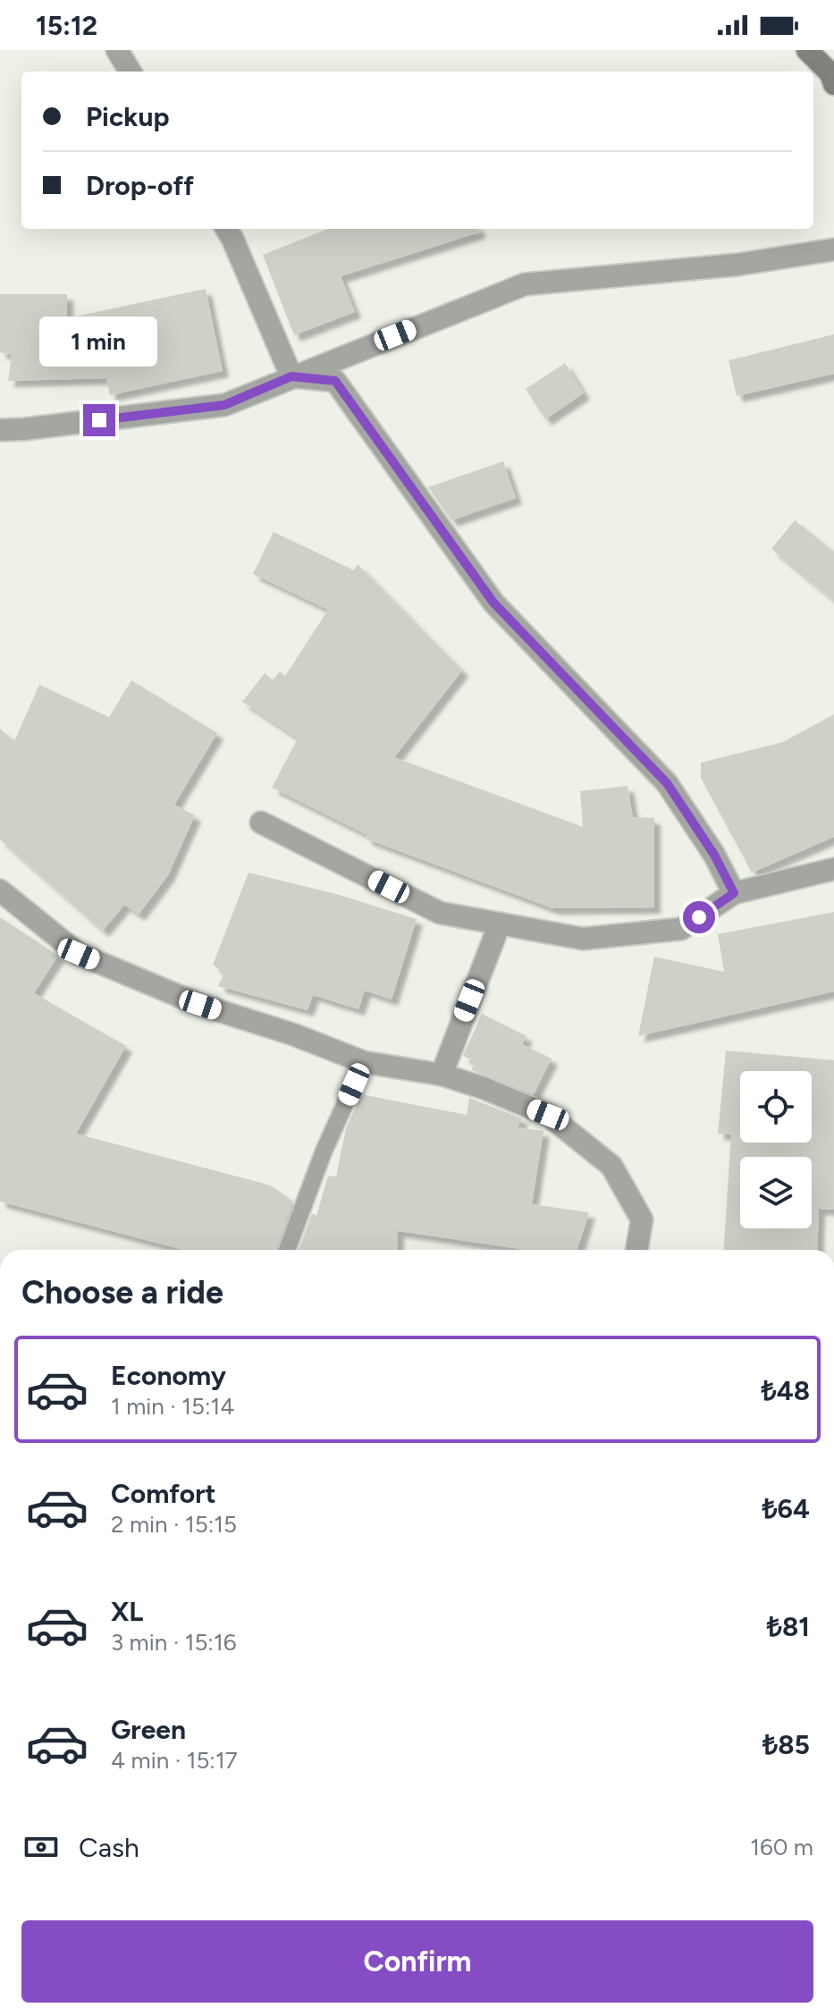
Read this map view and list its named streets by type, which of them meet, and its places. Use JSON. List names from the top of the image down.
{
  "page": {
    "status": "15:12",
    "banner": ["Pickup", "Drop-off"],
    "bubble": "1 min",
    "heading": "Choose a ride",
    "list": [
      {
        "name": "Economy",
        "note": "1 min · 15:14",
        "value": "₺48"
      },
      {
        "name": "Comfort",
        "note": "2 min · 15:15",
        "value": "₺64"
      },
      {
        "name": "XL",
        "note": "3 min · 15:16",
        "value": "₺81"
      },
      {
        "name": "Green",
        "note": "4 min · 15:17",
        "value": "₺85"
      }
    ],
    "pay": ["Cash", "160 m"],
    "buttons": "Confirm"
  }
}
